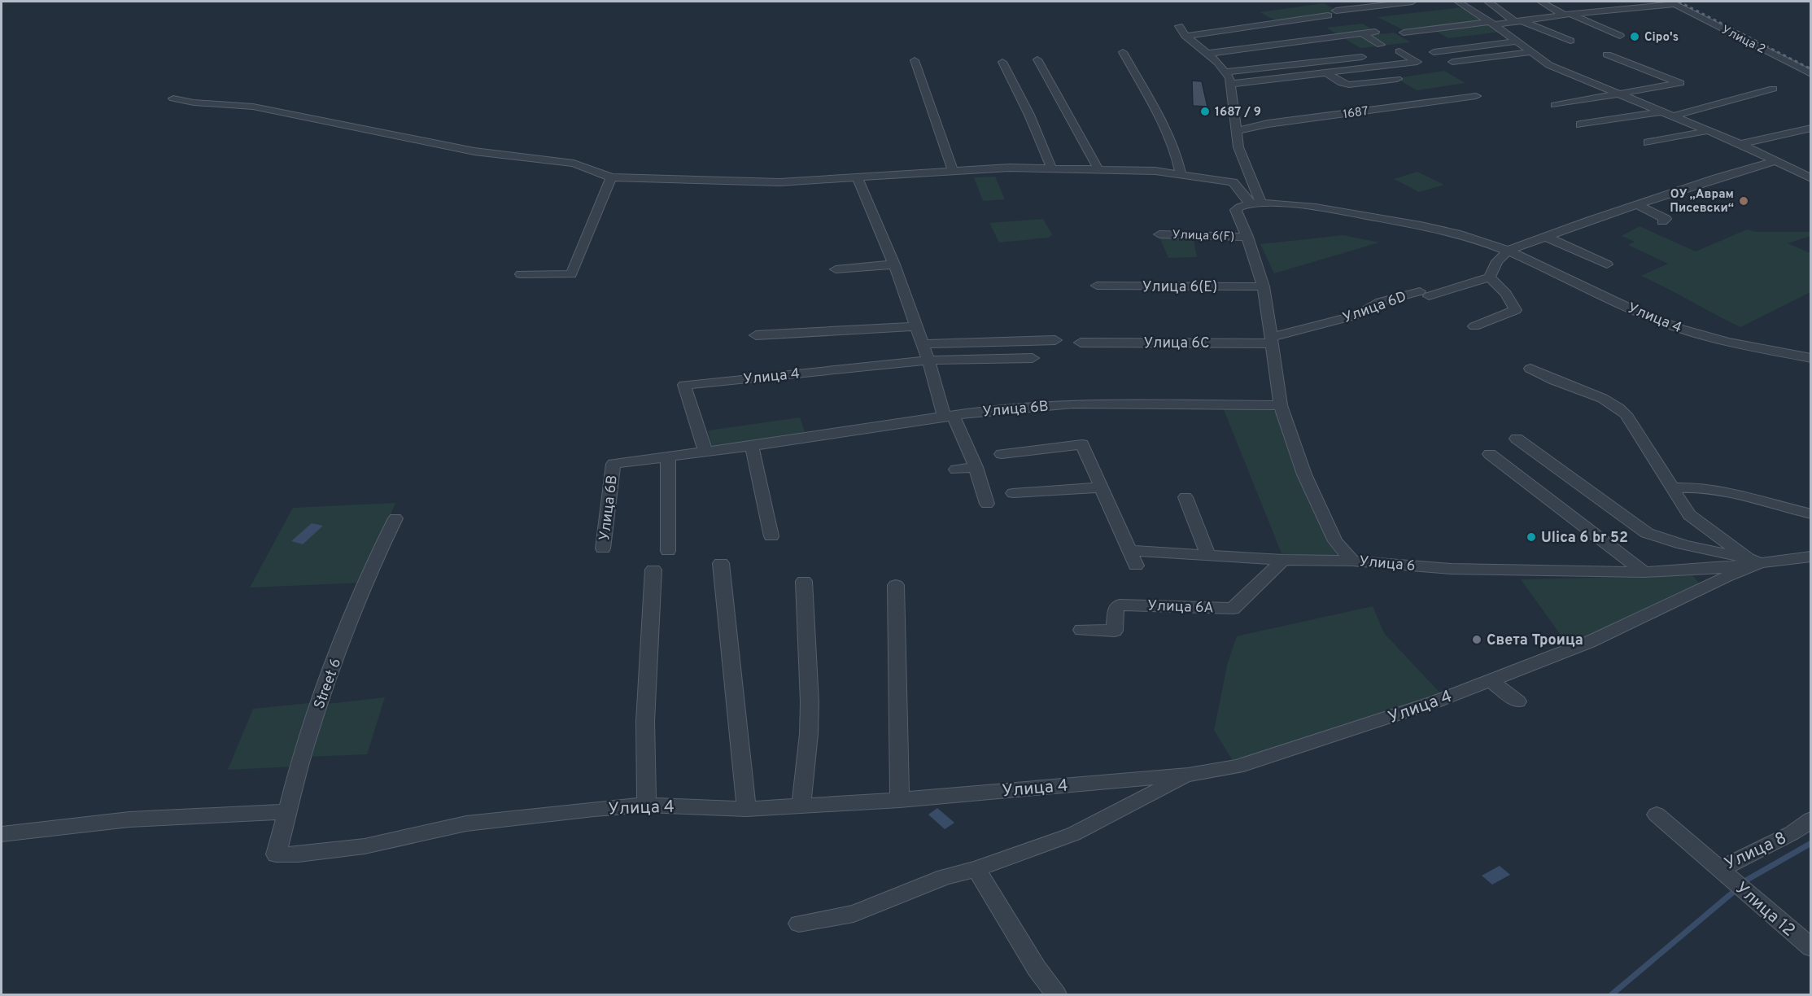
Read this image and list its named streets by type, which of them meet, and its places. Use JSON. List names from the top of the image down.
{
  "streets": {
    "street": [
      "Улица 2",
      "1687",
      "Улица 6(F)",
      "Улица 6(E)",
      "Улица 6D",
      "Улица 4",
      "Улица 6C",
      "Улица 6B",
      "Улица 6",
      "Улица 6A",
      "Street 6",
      "Улица 8",
      "Улица 12"
    ]
  },
  "crossings": [
    ["Улица 6(F)", "Улица 6"],
    ["Улица 6(E)", "Улица 6"],
    ["Улица 6D", "Улица 6C"],
    ["Улица 6D", "Улица 6"],
    ["Улица 4", "Улица 6B"],
    ["Улица 4", "Улица 6"],
    ["Улица 4", "Street 6"],
    ["Улица 6C", "Улица 6"],
    ["Улица 6B", "Улица 6"],
    ["Улица 8", "Улица 12"]
  ],
  "places": [
    "Cipo's",
    "1687 / 9",
    "ОУ „Аврам Писевски“",
    "Ulica 6 br 52",
    "Света Троица"
  ]
}
